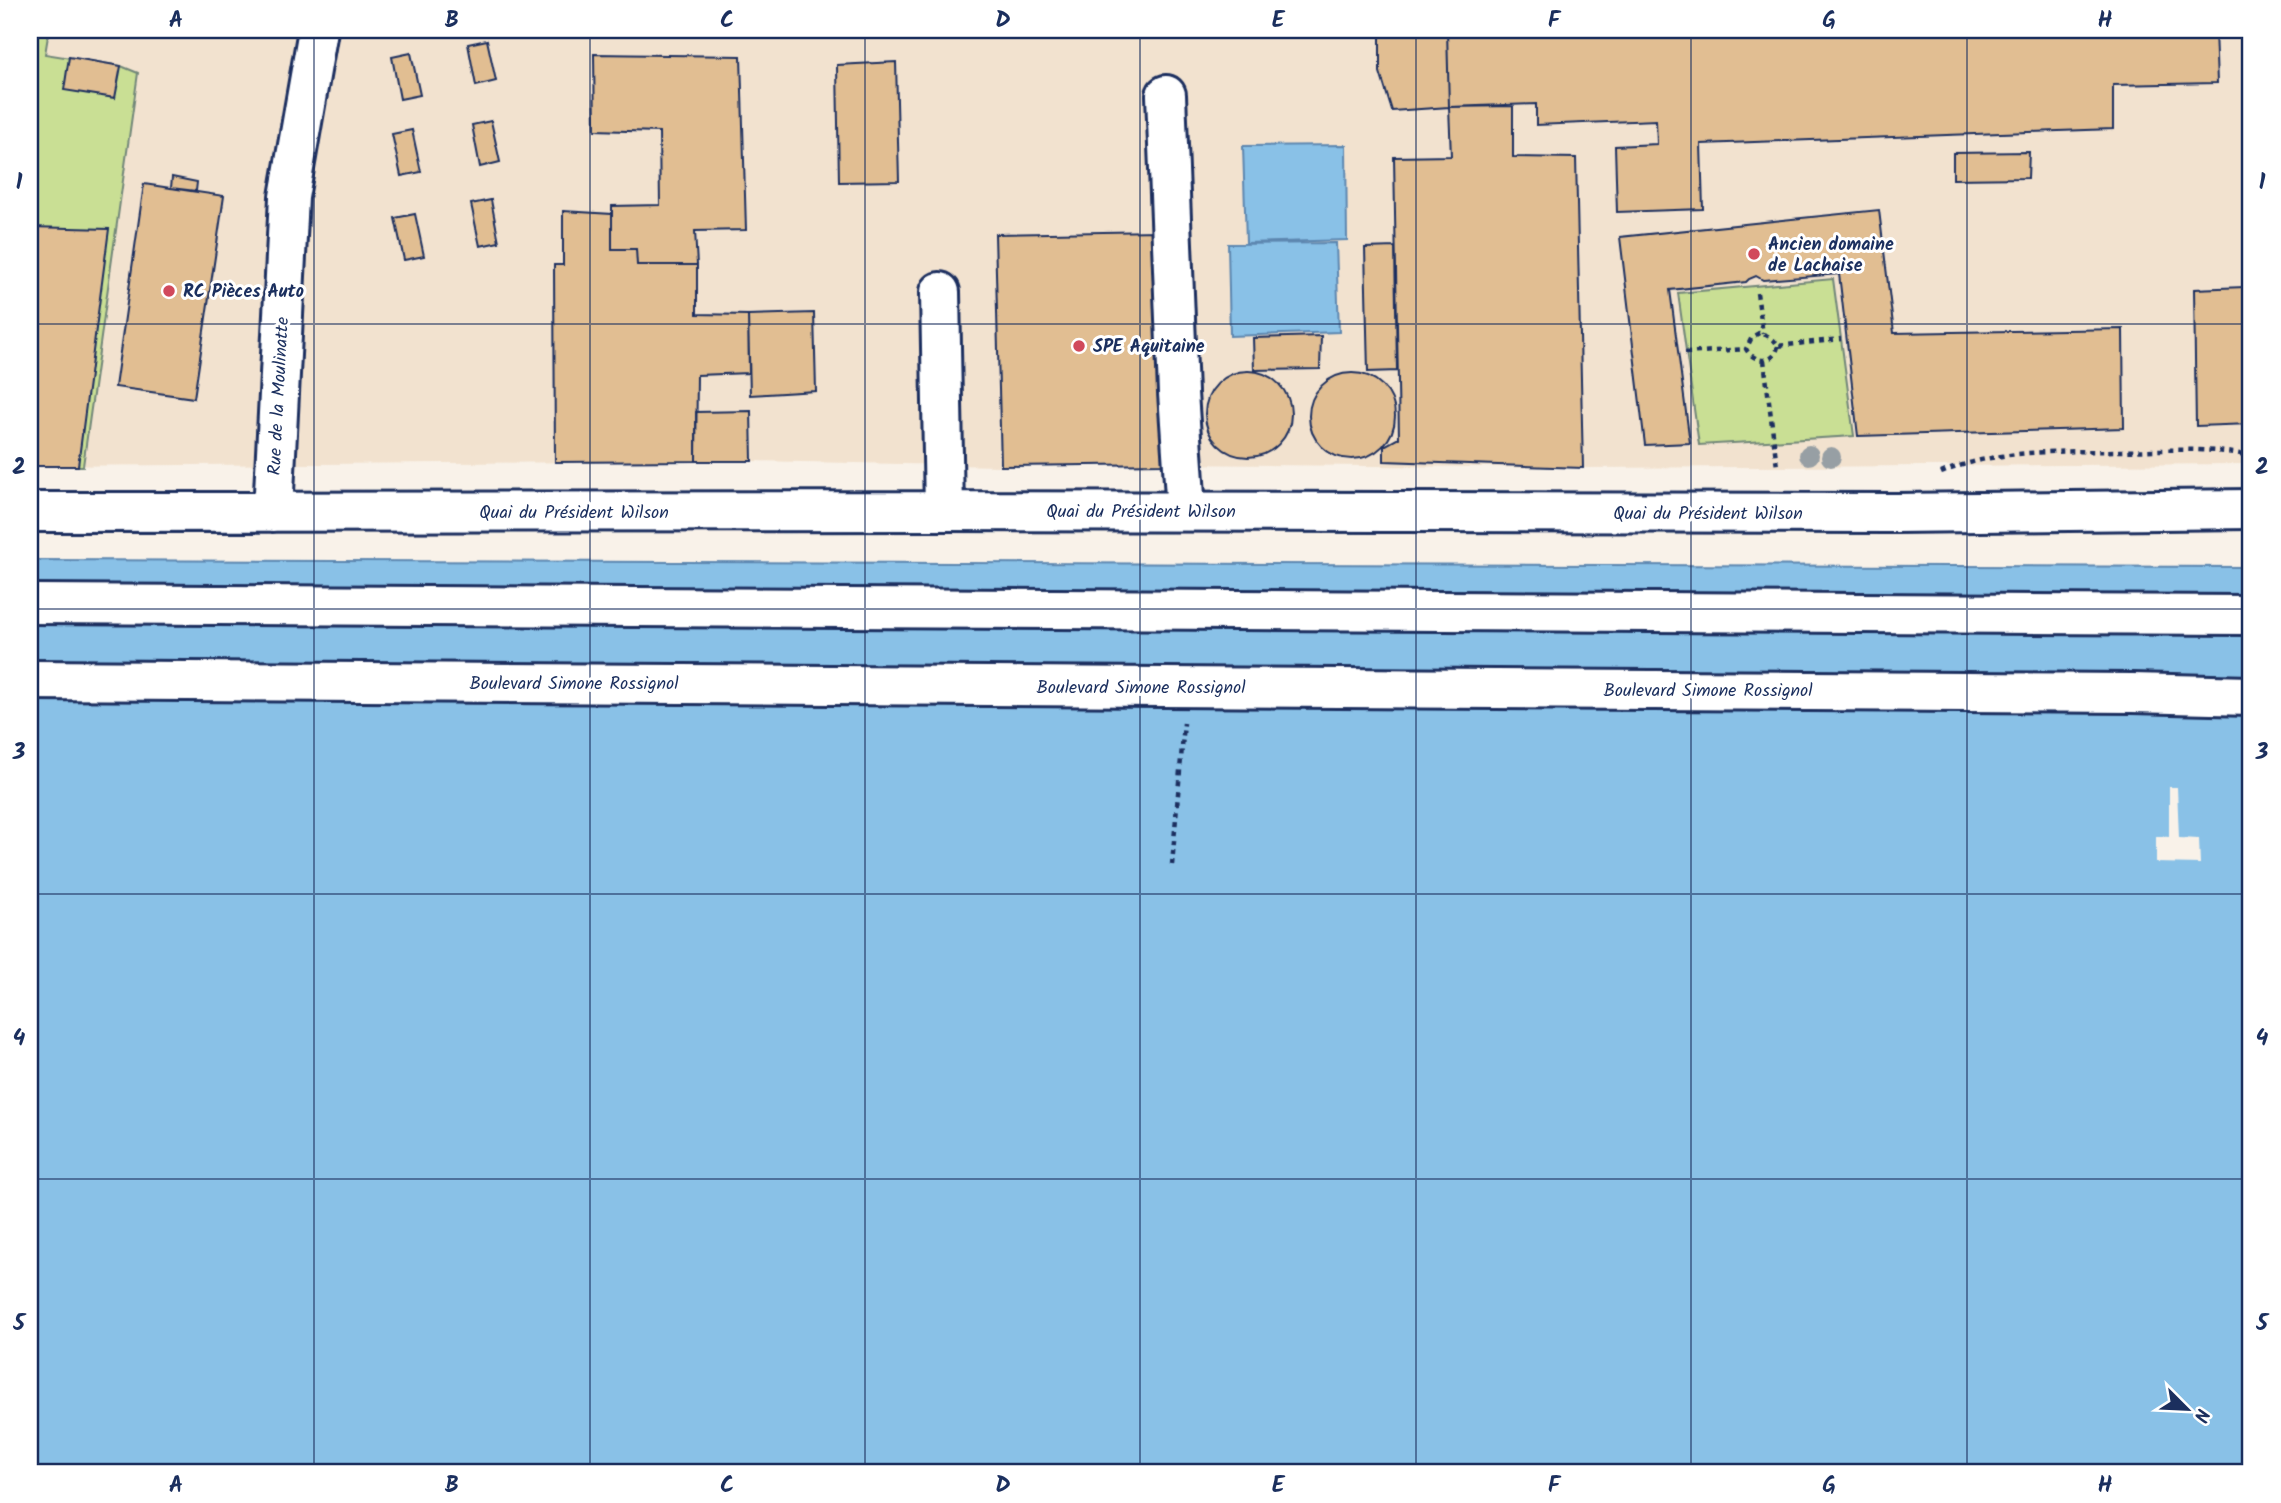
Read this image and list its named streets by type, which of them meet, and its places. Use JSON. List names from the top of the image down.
{
  "streets": {
    "main road": ["Rue de la Moulinatte", "Quai du Président Wilson", "Boulevard Simone Rossignol"]
  },
  "crossings": [
    ["Rue de la Moulinatte", "Quai du Président Wilson"]
  ],
  "places": ["Ancien domaine de Lachaise", "RC Pièces Auto", "SPE Aquitaine"],
  "north": "bottom right",
  "grid": {
    "columns": [
      "A",
      "B",
      "C",
      "D",
      "E",
      "F",
      "G",
      "H"
    ],
    "rows": [
      "1",
      "2",
      "3",
      "4",
      "5"
    ]
  }
}
